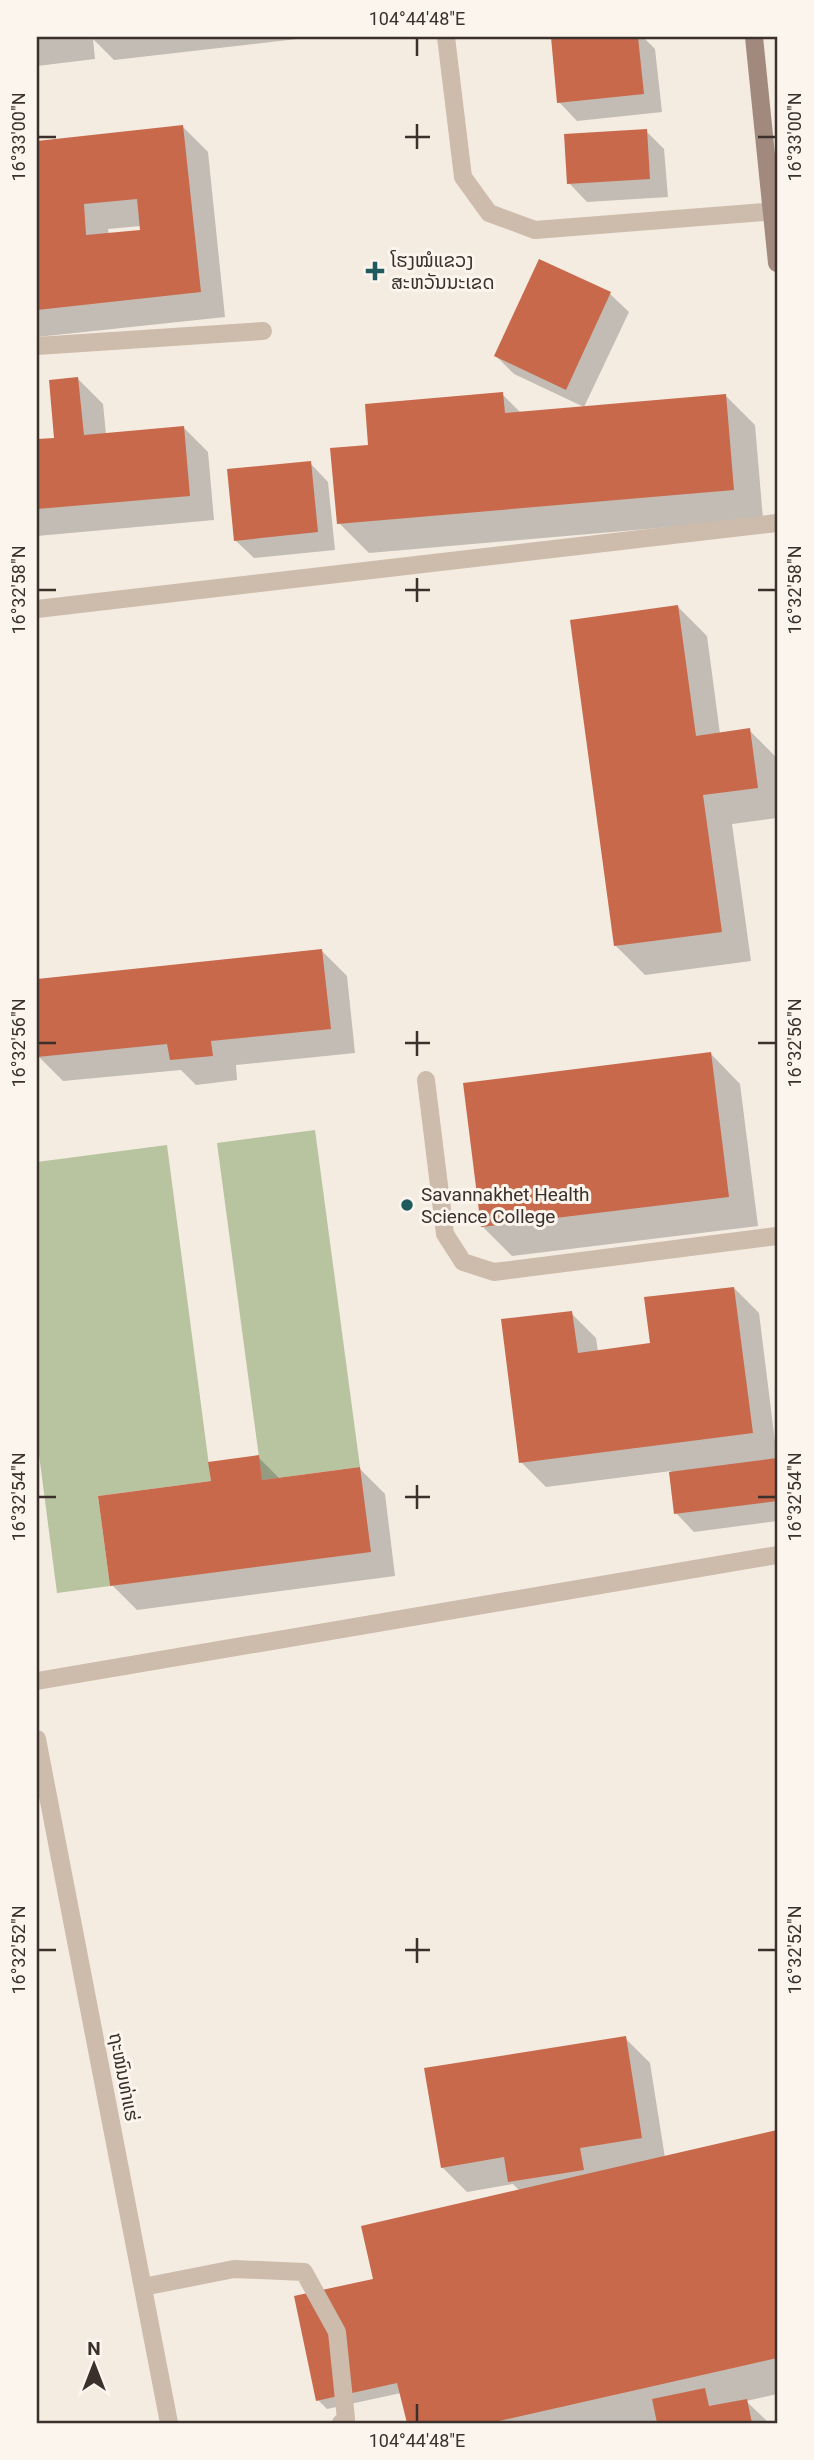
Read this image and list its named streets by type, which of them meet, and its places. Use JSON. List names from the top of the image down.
{
  "streets": {
    "street": ["ຖະໜົນທ່າແຮ່"]
  },
  "places": {
    "health": ["ໂຮງໝໍແຂວງ ສະຫວັນນະເຂດ"],
    "other": ["Savannakhet Health Science College"]
  },
  "north": "top",
  "coordinates": [
    "104°44'48\"E",
    "16°33'00\"N",
    "16°32'58\"N",
    "16°32'56\"N",
    "16°32'54\"N",
    "16°32'52\"N"
  ]
}
